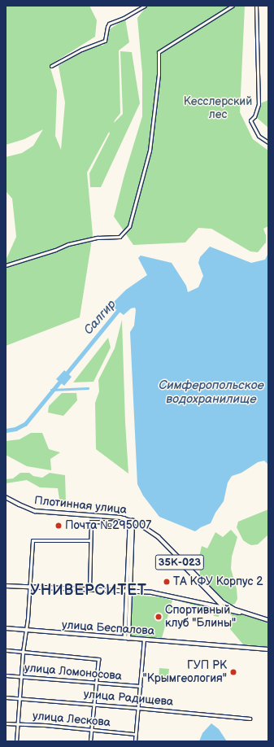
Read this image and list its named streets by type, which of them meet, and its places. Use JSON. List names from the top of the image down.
{
  "streets": {
    "main road": ["Плотинная улица", "35К-023", "улица Беспалова"],
    "street": ["улица Ломоносова", "улица Радищева", "улица Лескова"]
  },
  "crossings": [
    ["Плотинная улица", "35К-023"]
  ],
  "districts": ["УНИВЕРСИТЕТ"],
  "water": ["Салгир", "Симферопольское водохранилище"],
  "parks": ["Кесслерский лес"],
  "places": [
    "Почта №295007",
    "ТА КФУ Корпус 2",
    "Спортивный клуб \"Блины\"",
    "ГУП РК \"Крымгеология\""
  ]
}
